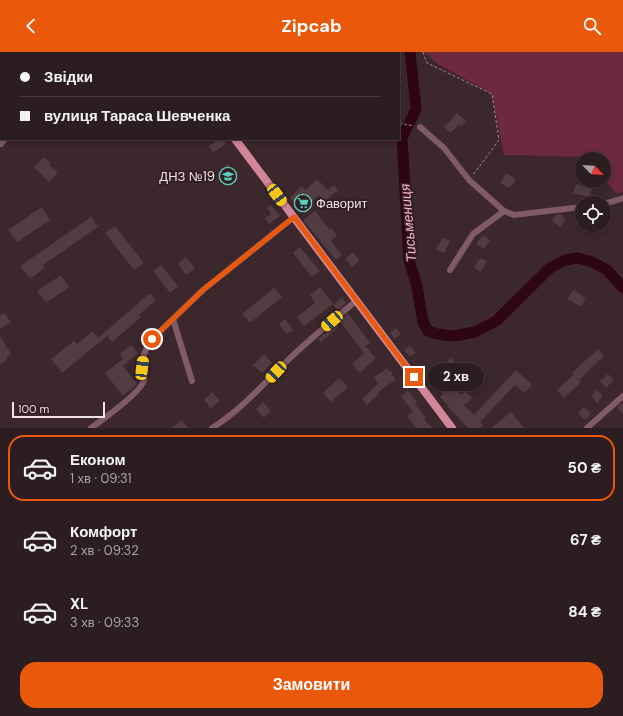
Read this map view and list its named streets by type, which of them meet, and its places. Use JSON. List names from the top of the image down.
{
  "water": ["Тисьмениця"],
  "places": {
    "school or university": ["ДНЗ №19"],
    "supermarket": ["Фаворит"]
  },
  "scale_bar": "100 m",
  "north": "bottom right",
  "page": {
    "header": "Zipcab",
    "banner": ["Звідки", "вулиця Тараса Шевченка"],
    "bubble": "2 хв",
    "scale": "100 m",
    "list": [
      {
        "name": "Економ",
        "note": "1 хв · 09:31",
        "value": "50 ₴"
      },
      {
        "name": "Комфорт",
        "note": "2 хв · 09:32",
        "value": "67 ₴"
      },
      {
        "name": "XL",
        "note": "3 хв · 09:33",
        "value": "84 ₴"
      }
    ],
    "buttons": "Замовити"
  }
}
